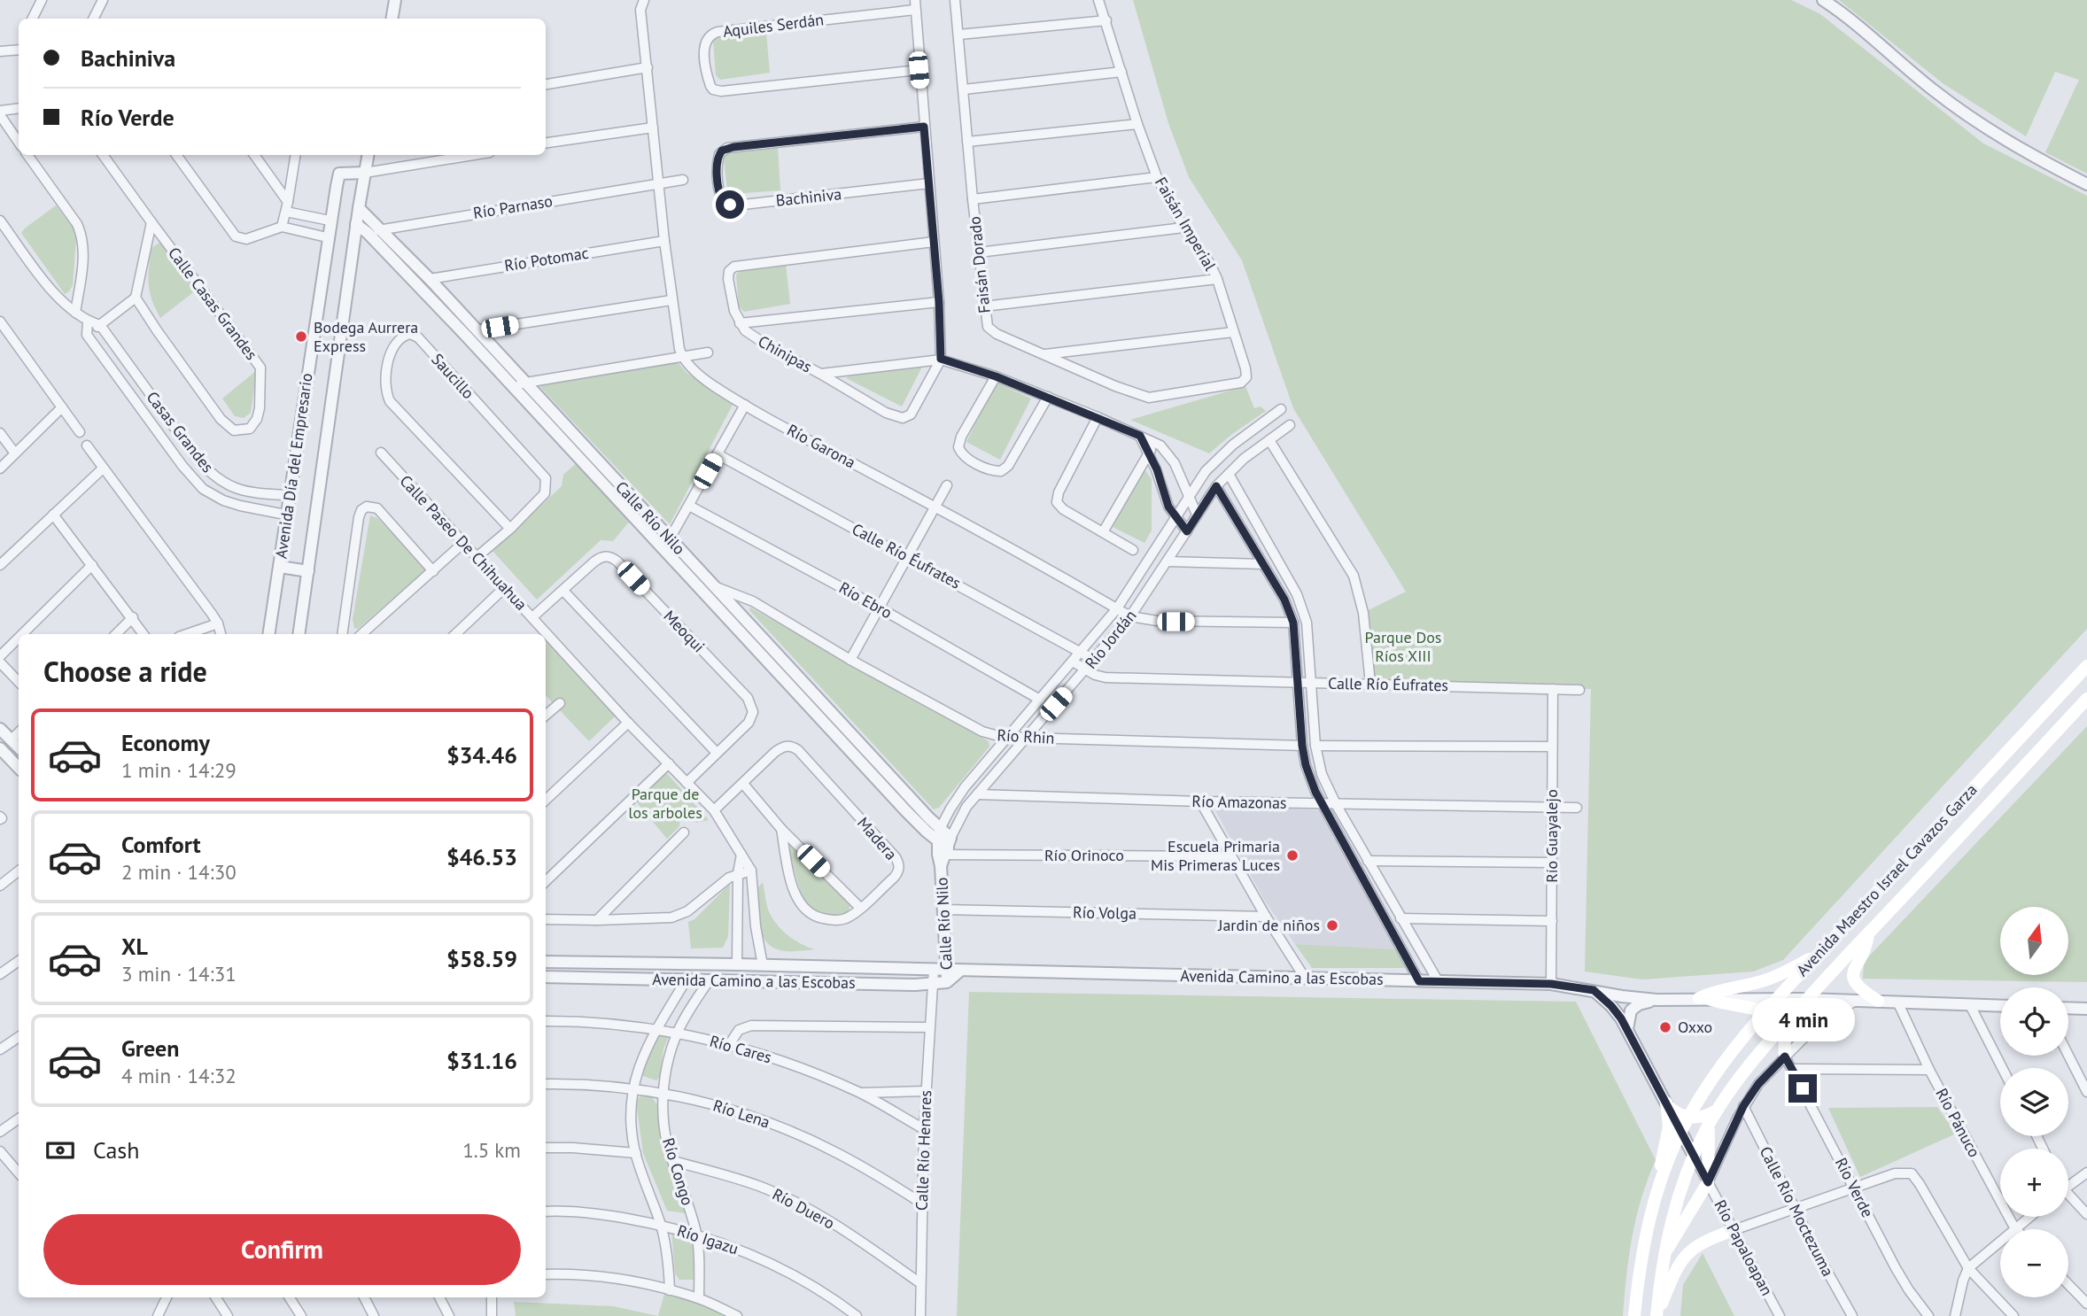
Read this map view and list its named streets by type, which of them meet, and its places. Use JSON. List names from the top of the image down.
{
  "streets": {
    "main road": ["Avenida Maestro Israel Cavazos Garza"],
    "street": [
      "Aquiles Serdán",
      "Bachiniva",
      "Río Parnaso",
      "Faisán Imperial",
      "Río Potomac",
      "Faisán Dorado",
      "Calle Casas Grandes",
      "Chinipas",
      "Saucillo",
      "Casas Grandes",
      "Río Garona",
      "Avenida Día del Empresario",
      "Calle Río Nilo",
      "Calle Paseo De Chihuahua",
      "Calle Río Éufrates",
      "Río Ebro",
      "Meoqui",
      "Río Jordán",
      "Río Rhin",
      "Río Amazonas",
      "Río Guayalejo",
      "Madera",
      "Río Orinoco",
      "Río Volga",
      "Avenida Camino a las Escobas",
      "Río Cares",
      "Río Lena",
      "Río Pánuco",
      "Calle Río Henares",
      "Río Congo",
      "Río Verde",
      "Río Duero",
      "Calle Río Moctezuma",
      "Río Igazu",
      "Río Papaloapan"
    ]
  },
  "crossings": [
    ["Río Parnaso", "Calle Río Nilo"],
    ["Faisán Imperial", "Faisán Dorado"],
    ["Río Potomac", "Calle Río Nilo"],
    ["Saucillo", "Calle Paseo De Chihuahua"],
    ["Casas Grandes", "Avenida Día del Empresario"],
    ["Río Garona", "Río Jordán"],
    ["Avenida Día del Empresario", "Calle Río Nilo"],
    ["Calle Río Nilo", "Río Jordán"],
    ["Calle Río Nilo", "Río Rhin"],
    ["Calle Río Nilo", "Río Orinoco"],
    ["Calle Río Nilo", "Río Volga"],
    ["Calle Río Nilo", "Avenida Camino a las Escobas"],
    ["Calle Paseo De Chihuahua", "Meoqui"],
    ["Calle Paseo De Chihuahua", "Madera"],
    ["Calle Paseo De Chihuahua", "Avenida Camino a las Escobas"],
    ["Calle Río Éufrates", "Río Jordán"],
    ["Calle Río Éufrates", "Río Guayalejo"],
    ["Río Jordán", "Río Rhin"],
    ["Río Jordán", "Río Amazonas"],
    ["Río Jordán", "Río Orinoco"],
    ["Río Amazonas", "Río Guayalejo"],
    ["Río Guayalejo", "Avenida Camino a las Escobas"],
    ["Avenida Maestro Israel Cavazos Garza", "Avenida Camino a las Escobas"],
    ["Avenida Maestro Israel Cavazos Garza", "Río Papaloapan"],
    ["Avenida Camino a las Escobas", "Río Pánuco"],
    ["Avenida Camino a las Escobas", "Calle Río Henares"],
    ["Avenida Camino a las Escobas", "Río Congo"],
    ["Avenida Camino a las Escobas", "Río Papaloapan"],
    ["Río Cares", "Calle Río Henares"],
    ["Río Cares", "Río Congo"],
    ["Río Lena", "Calle Río Henares"],
    ["Río Lena", "Río Congo"],
    ["Calle Río Henares", "Río Duero"],
    ["Río Congo", "Río Duero"],
    ["Río Congo", "Río Igazu"]
  ],
  "parks": ["Parque Dos Ríos XIII", "Parque de los arboles"],
  "places": [
    "Bodega Aurrera Express",
    "Escuela Primaria Mis Primeras Luces",
    "Jardin de niños",
    "Oxxo"
  ],
  "north": "top",
  "page": {
    "banner": ["Bachiniva", "Río Verde"],
    "heading": "Choose a ride",
    "list": [
      {
        "name": "Economy",
        "note": "1 min · 14:29",
        "value": "$34.46"
      },
      {
        "name": "Comfort",
        "note": "2 min · 14:30",
        "value": "$46.53"
      },
      {
        "name": "XL",
        "note": "3 min · 14:31",
        "value": "$58.59"
      },
      {
        "name": "Green",
        "note": "4 min · 14:32",
        "value": "$31.16"
      }
    ],
    "map_buttons": ["+", "−"],
    "bubble": "4 min",
    "pay": ["Cash", "1.5 km"],
    "buttons": "Confirm"
  }
}
